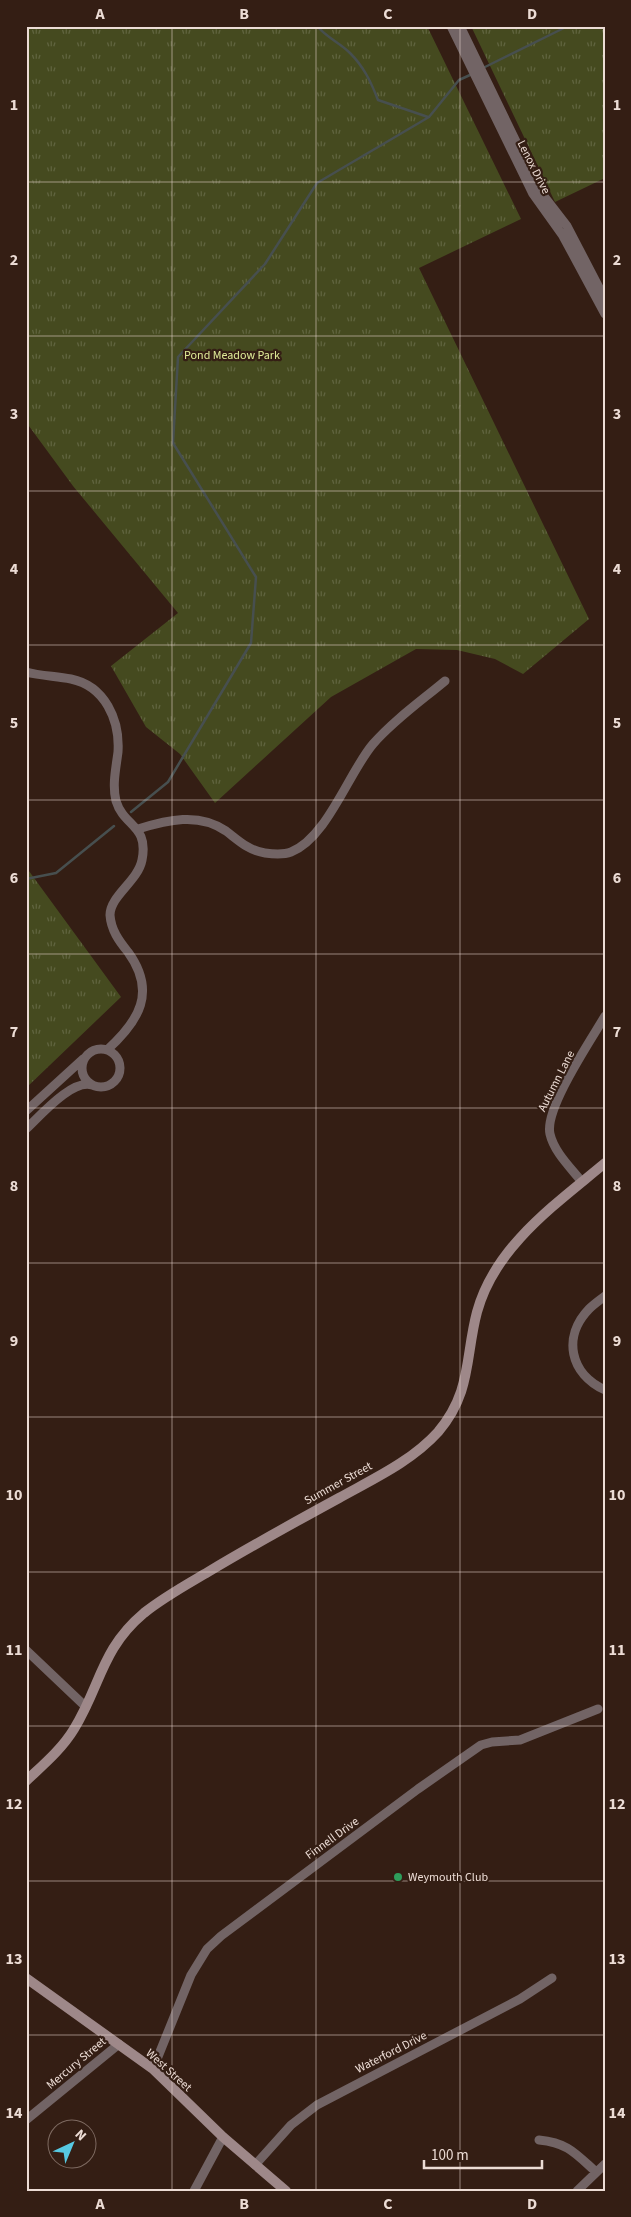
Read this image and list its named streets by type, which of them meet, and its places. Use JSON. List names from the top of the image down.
{
  "streets": {
    "street": [
      "Lenox Drive",
      "Autumn Lane",
      "Summer Street",
      "Finnell Drive",
      "Waterford Drive",
      "Mercury Street",
      "West Street"
    ]
  },
  "crossings": [
    ["Autumn Lane", "Summer Street"],
    ["Finnell Drive", "West Street"],
    ["Waterford Drive", "West Street"],
    ["Mercury Street", "West Street"]
  ],
  "parks": ["Pond Meadow Park"],
  "places": ["Weymouth Club"],
  "scale_bar": "100 m",
  "north": "top right",
  "grid": {
    "columns": [
      "A",
      "B",
      "C",
      "D"
    ],
    "rows": [
      "1",
      "2",
      "3",
      "4",
      "5",
      "6",
      "7",
      "8",
      "9",
      "10",
      "11",
      "12",
      "13",
      "14"
    ]
  }
}
